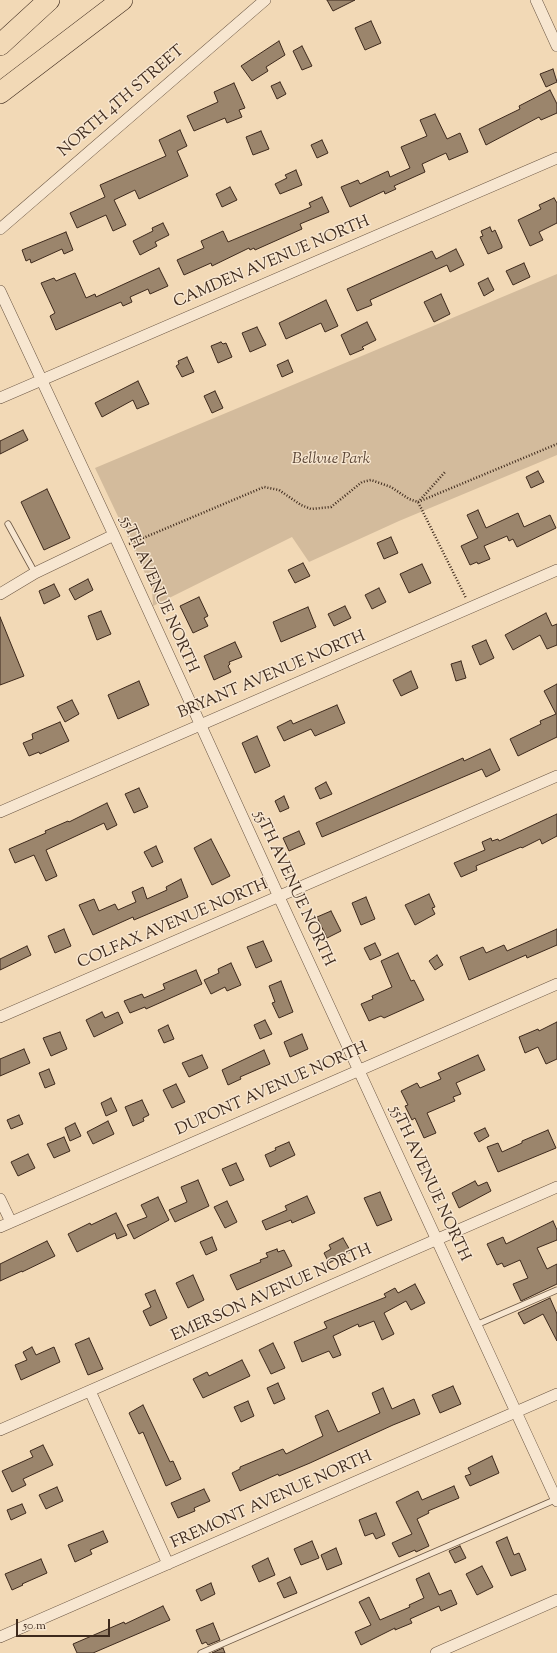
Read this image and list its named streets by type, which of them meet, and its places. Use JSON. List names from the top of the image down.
{
  "streets": {
    "street": [
      "NORTH 4TH STREET",
      "CAMDEN AVENUE NORTH",
      "55TH AVENUE NORTH",
      "BRYANT AVENUE NORTH",
      "COLFAX AVENUE NORTH",
      "DUPONT AVENUE NORTH",
      "EMERSON AVENUE NORTH",
      "FREMONT AVENUE NORTH"
    ]
  },
  "crossings": [
    ["CAMDEN AVENUE NORTH", "55TH AVENUE NORTH"],
    ["55TH AVENUE NORTH", "BRYANT AVENUE NORTH"],
    ["55TH AVENUE NORTH", "COLFAX AVENUE NORTH"],
    ["55TH AVENUE NORTH", "DUPONT AVENUE NORTH"],
    ["55TH AVENUE NORTH", "EMERSON AVENUE NORTH"],
    ["55TH AVENUE NORTH", "FREMONT AVENUE NORTH"]
  ],
  "parks": ["Bellvue Park"],
  "scale_bar": "50 m"
}
